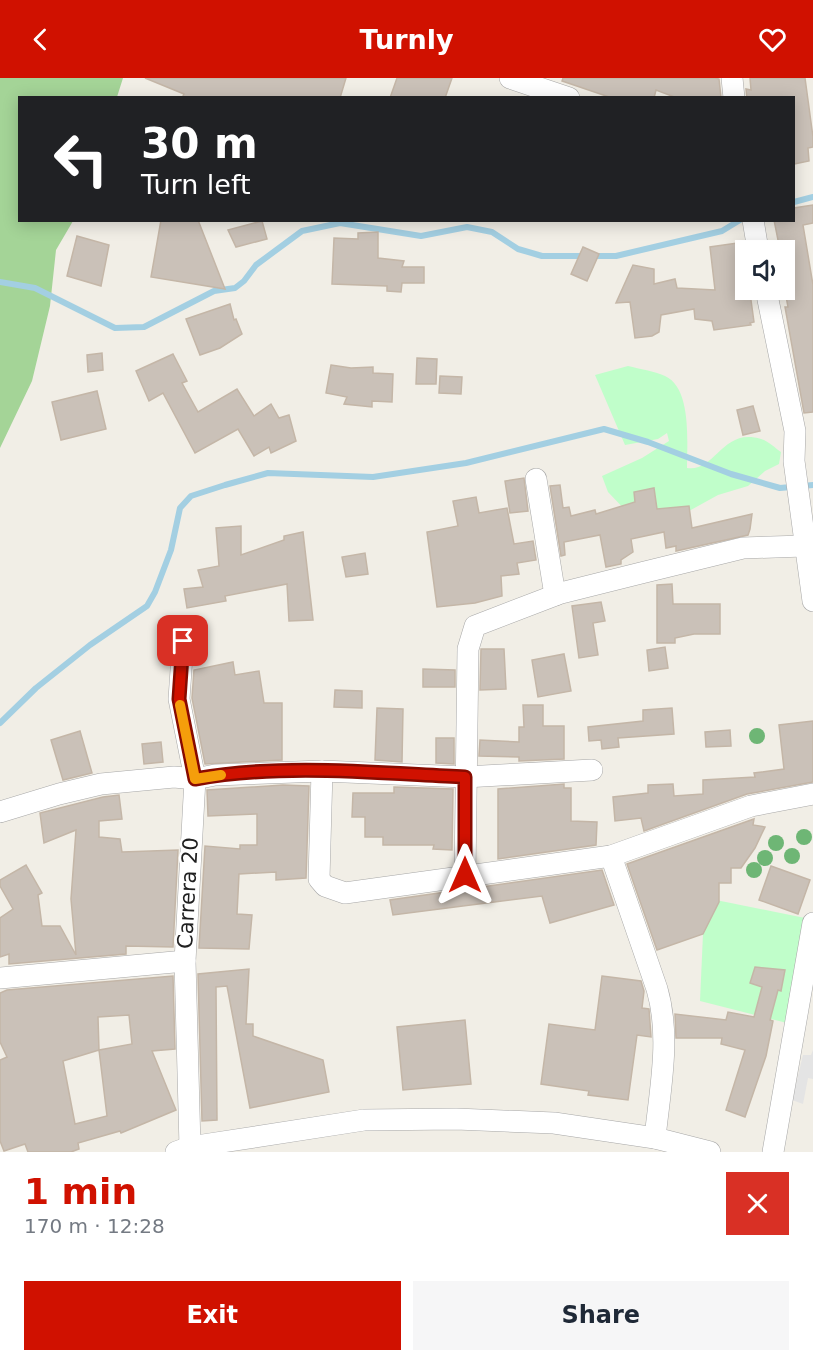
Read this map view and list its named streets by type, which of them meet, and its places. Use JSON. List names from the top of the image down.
{
  "streets": {
    "street": ["Carrera 20"]
  },
  "page": {
    "header": "Turnly",
    "turn": ["30 m", "Turn left"],
    "heading": ["1 min", "170 m · 12:28"],
    "buttons": ["Exit", "Share"]
  }
}
